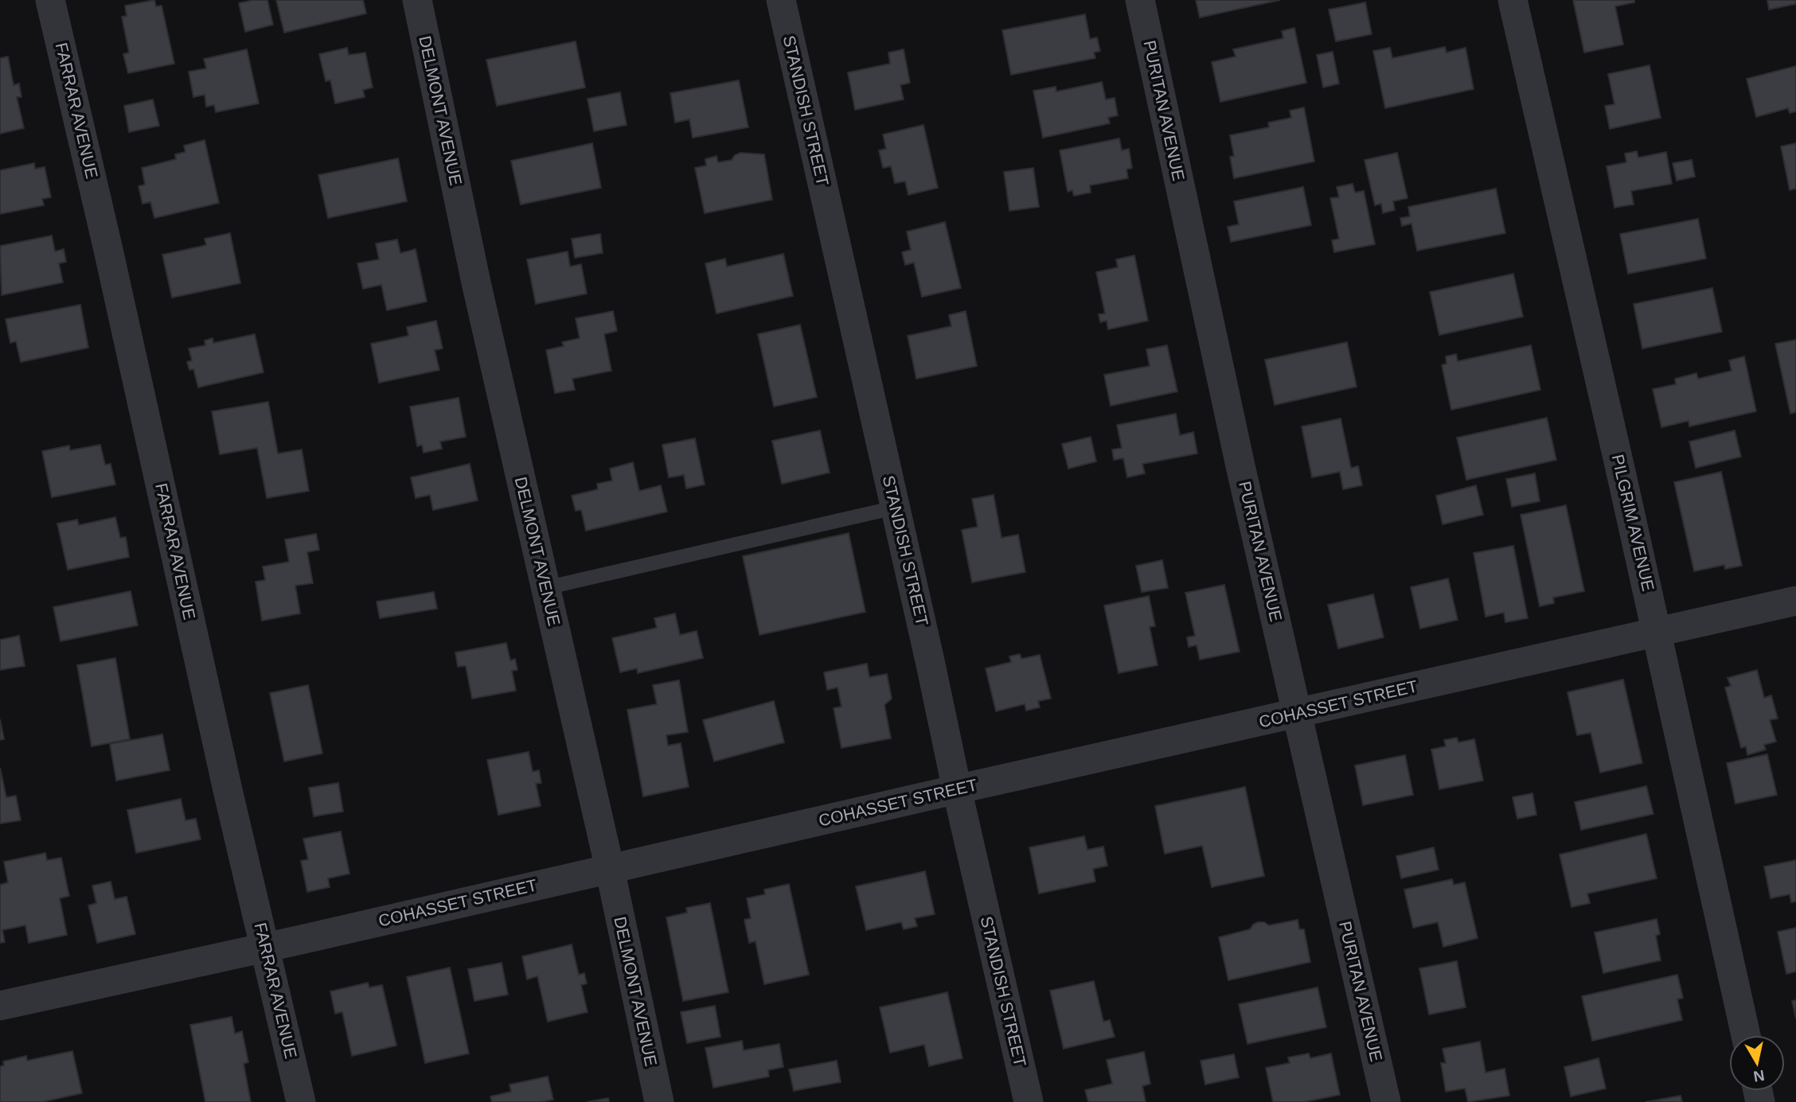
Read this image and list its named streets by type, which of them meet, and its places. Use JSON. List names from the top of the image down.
{
  "streets": {
    "street": [
      "FARRAR AVENUE",
      "DELMONT AVENUE",
      "STANDISH STREET",
      "PURITAN AVENUE",
      "PILGRIM AVENUE",
      "COHASSET STREET"
    ]
  },
  "crossings": [
    ["FARRAR AVENUE", "COHASSET STREET"],
    ["DELMONT AVENUE", "COHASSET STREET"],
    ["STANDISH STREET", "COHASSET STREET"],
    ["PURITAN AVENUE", "COHASSET STREET"],
    ["PILGRIM AVENUE", "COHASSET STREET"]
  ],
  "north": "bottom"
}
